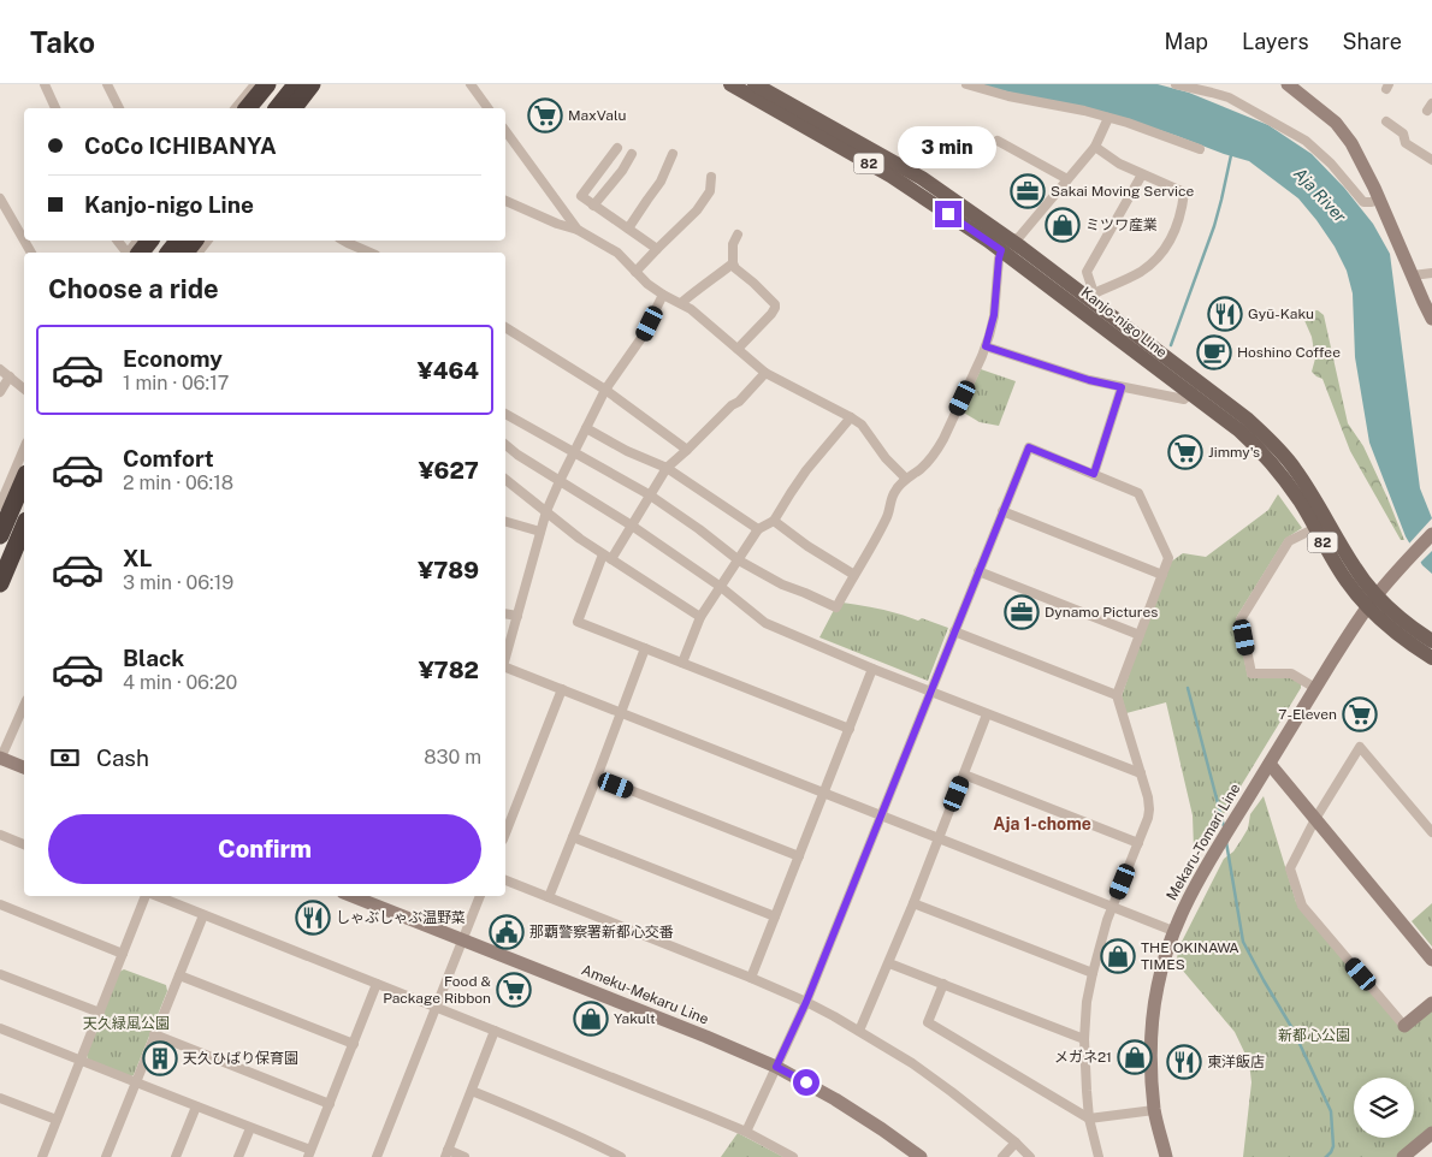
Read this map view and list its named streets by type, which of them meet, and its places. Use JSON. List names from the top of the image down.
{
  "streets": {
    "main road": ["82", "Kanjo-nigo Line"],
    "street": ["Mekaru-Tomari Line", "Ameku-Mekaru Line"]
  },
  "crossings": [
    ["Kanjo-nigo Line", "Mekaru-Tomari Line"]
  ],
  "districts": ["Aja 1-chome"],
  "water": ["Aja River"],
  "parks": ["天久緑風公園", "新都心公園"],
  "places": {
    "supermarket": [
      "MaxValu",
      "Jimmy's",
      "7-Eleven",
      "Food & Package Ribbon"
    ],
    "office": ["Sakai Moving Service", "Dynamo Pictures"],
    "shop": [
      "ミツワ産業",
      "THE OKINAWA TIMES",
      "Yakult",
      "メガネ21"
    ],
    "restaurant": ["Gyū-Kaku", "しゃぶしゃぶ温野菜", "東洋飯店"],
    "cafe": ["Hoshino Coffee"],
    "public building": ["那覇警察署新都心交番"],
    "building": ["天久ひばり保育園"]
  },
  "page": {
    "header": "Tako",
    "nav": ["Map", "Layers", "Share"],
    "banner": ["CoCo ICHIBANYA", "Kanjo-nigo Line"],
    "bubble": "3 min",
    "heading": "Choose a ride",
    "list": [
      {
        "name": "Economy",
        "note": "1 min · 06:17",
        "value": "¥464"
      },
      {
        "name": "Comfort",
        "note": "2 min · 06:18",
        "value": "¥627"
      },
      {
        "name": "XL",
        "note": "3 min · 06:19",
        "value": "¥789"
      },
      {
        "name": "Black",
        "note": "4 min · 06:20",
        "value": "¥782"
      }
    ],
    "pay": ["Cash", "830 m"],
    "buttons": "Confirm"
  }
}
